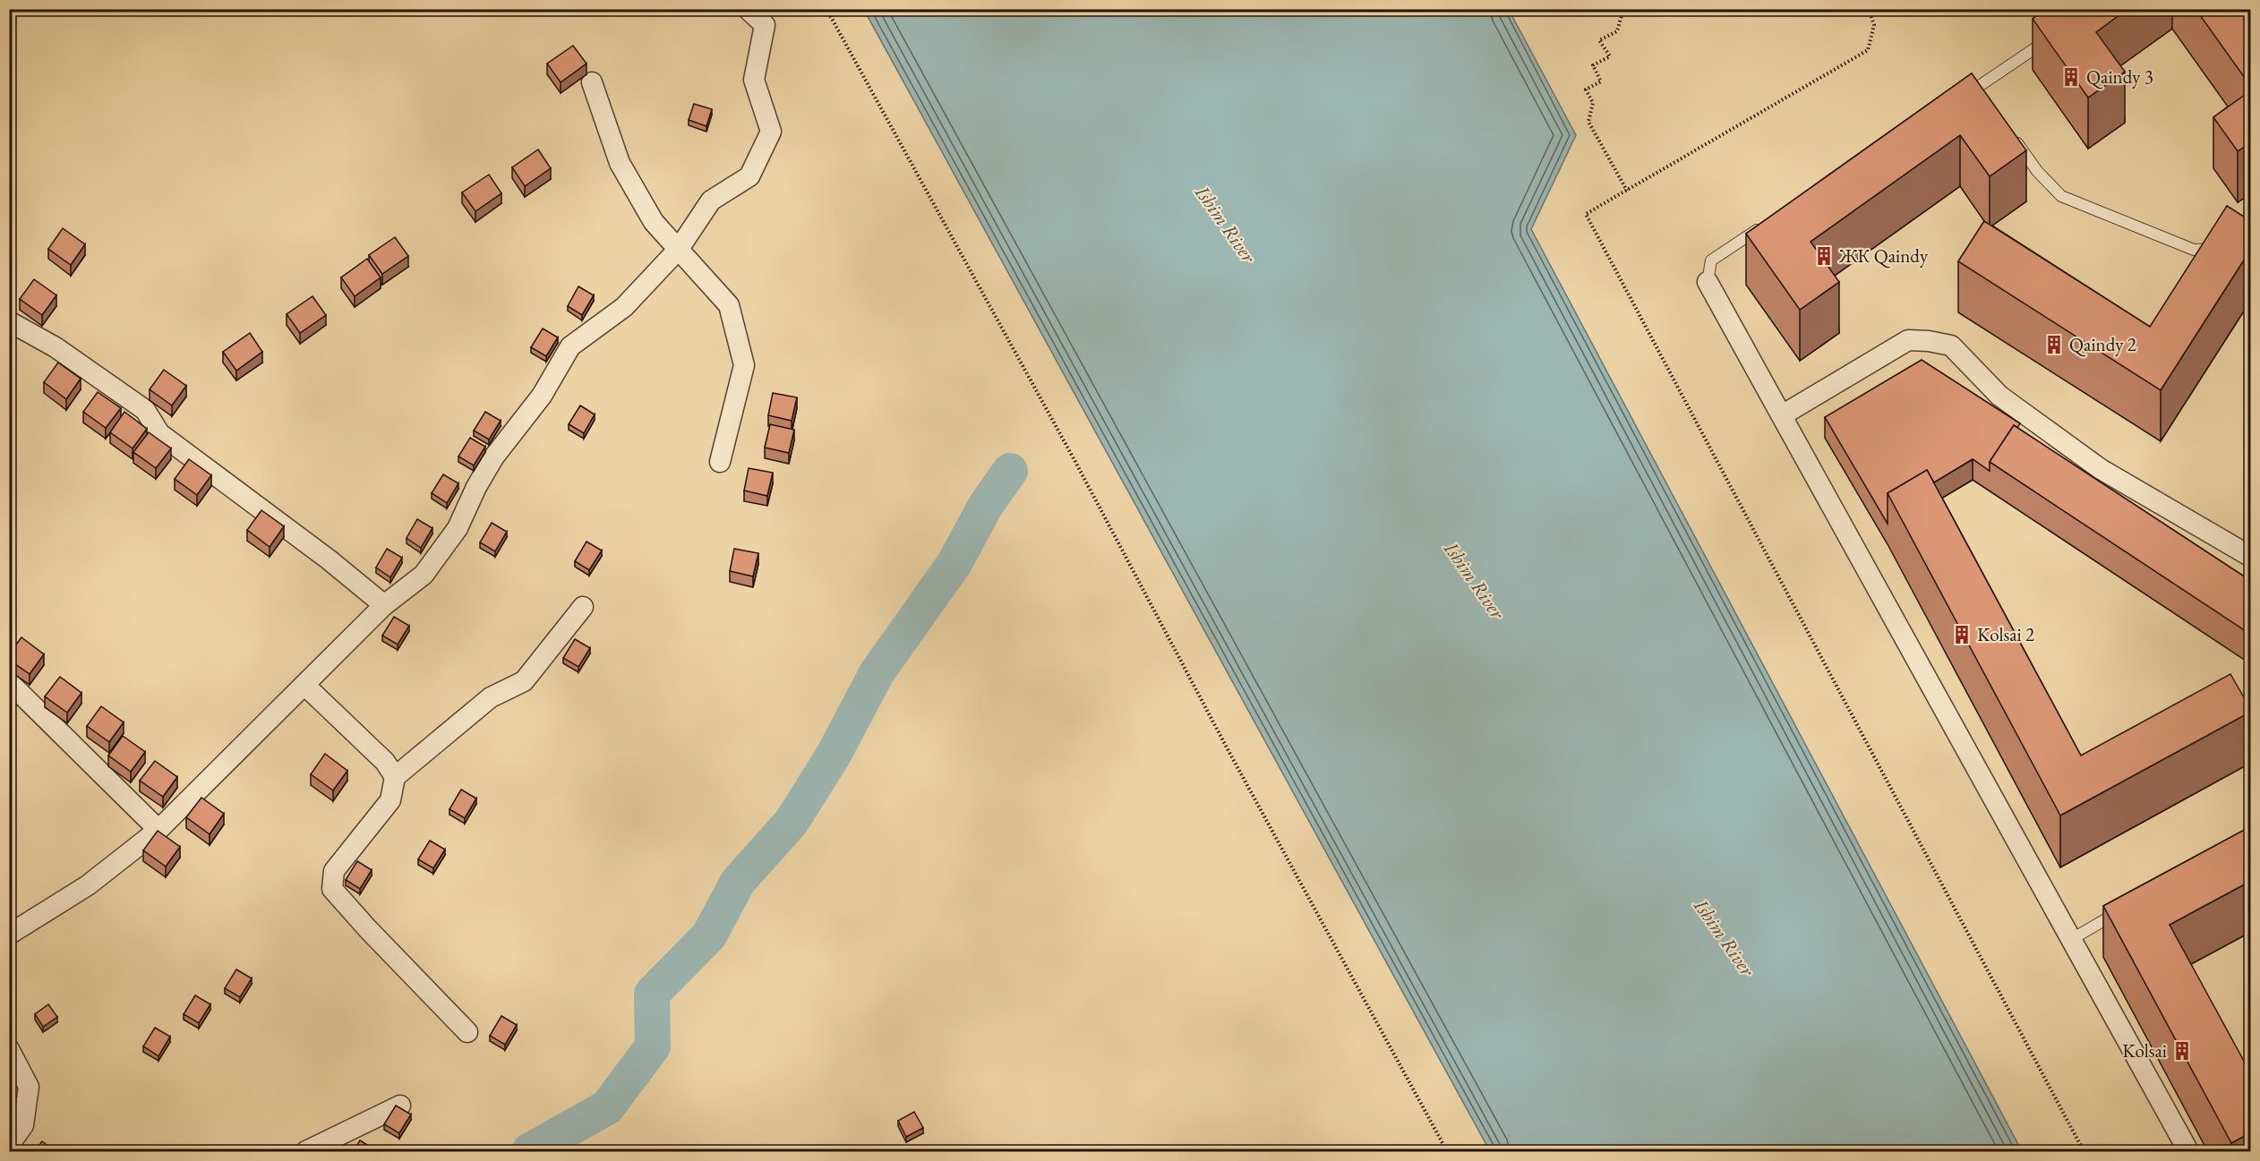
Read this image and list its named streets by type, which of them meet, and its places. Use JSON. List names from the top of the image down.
{
  "water": ["Ishim River"],
  "places": {
    "building": [
      "Qaindy 3",
      "ЖК Qaindy",
      "Qaindy 2",
      "Kolsai 2",
      "Kolsai"
    ]
  }
}
